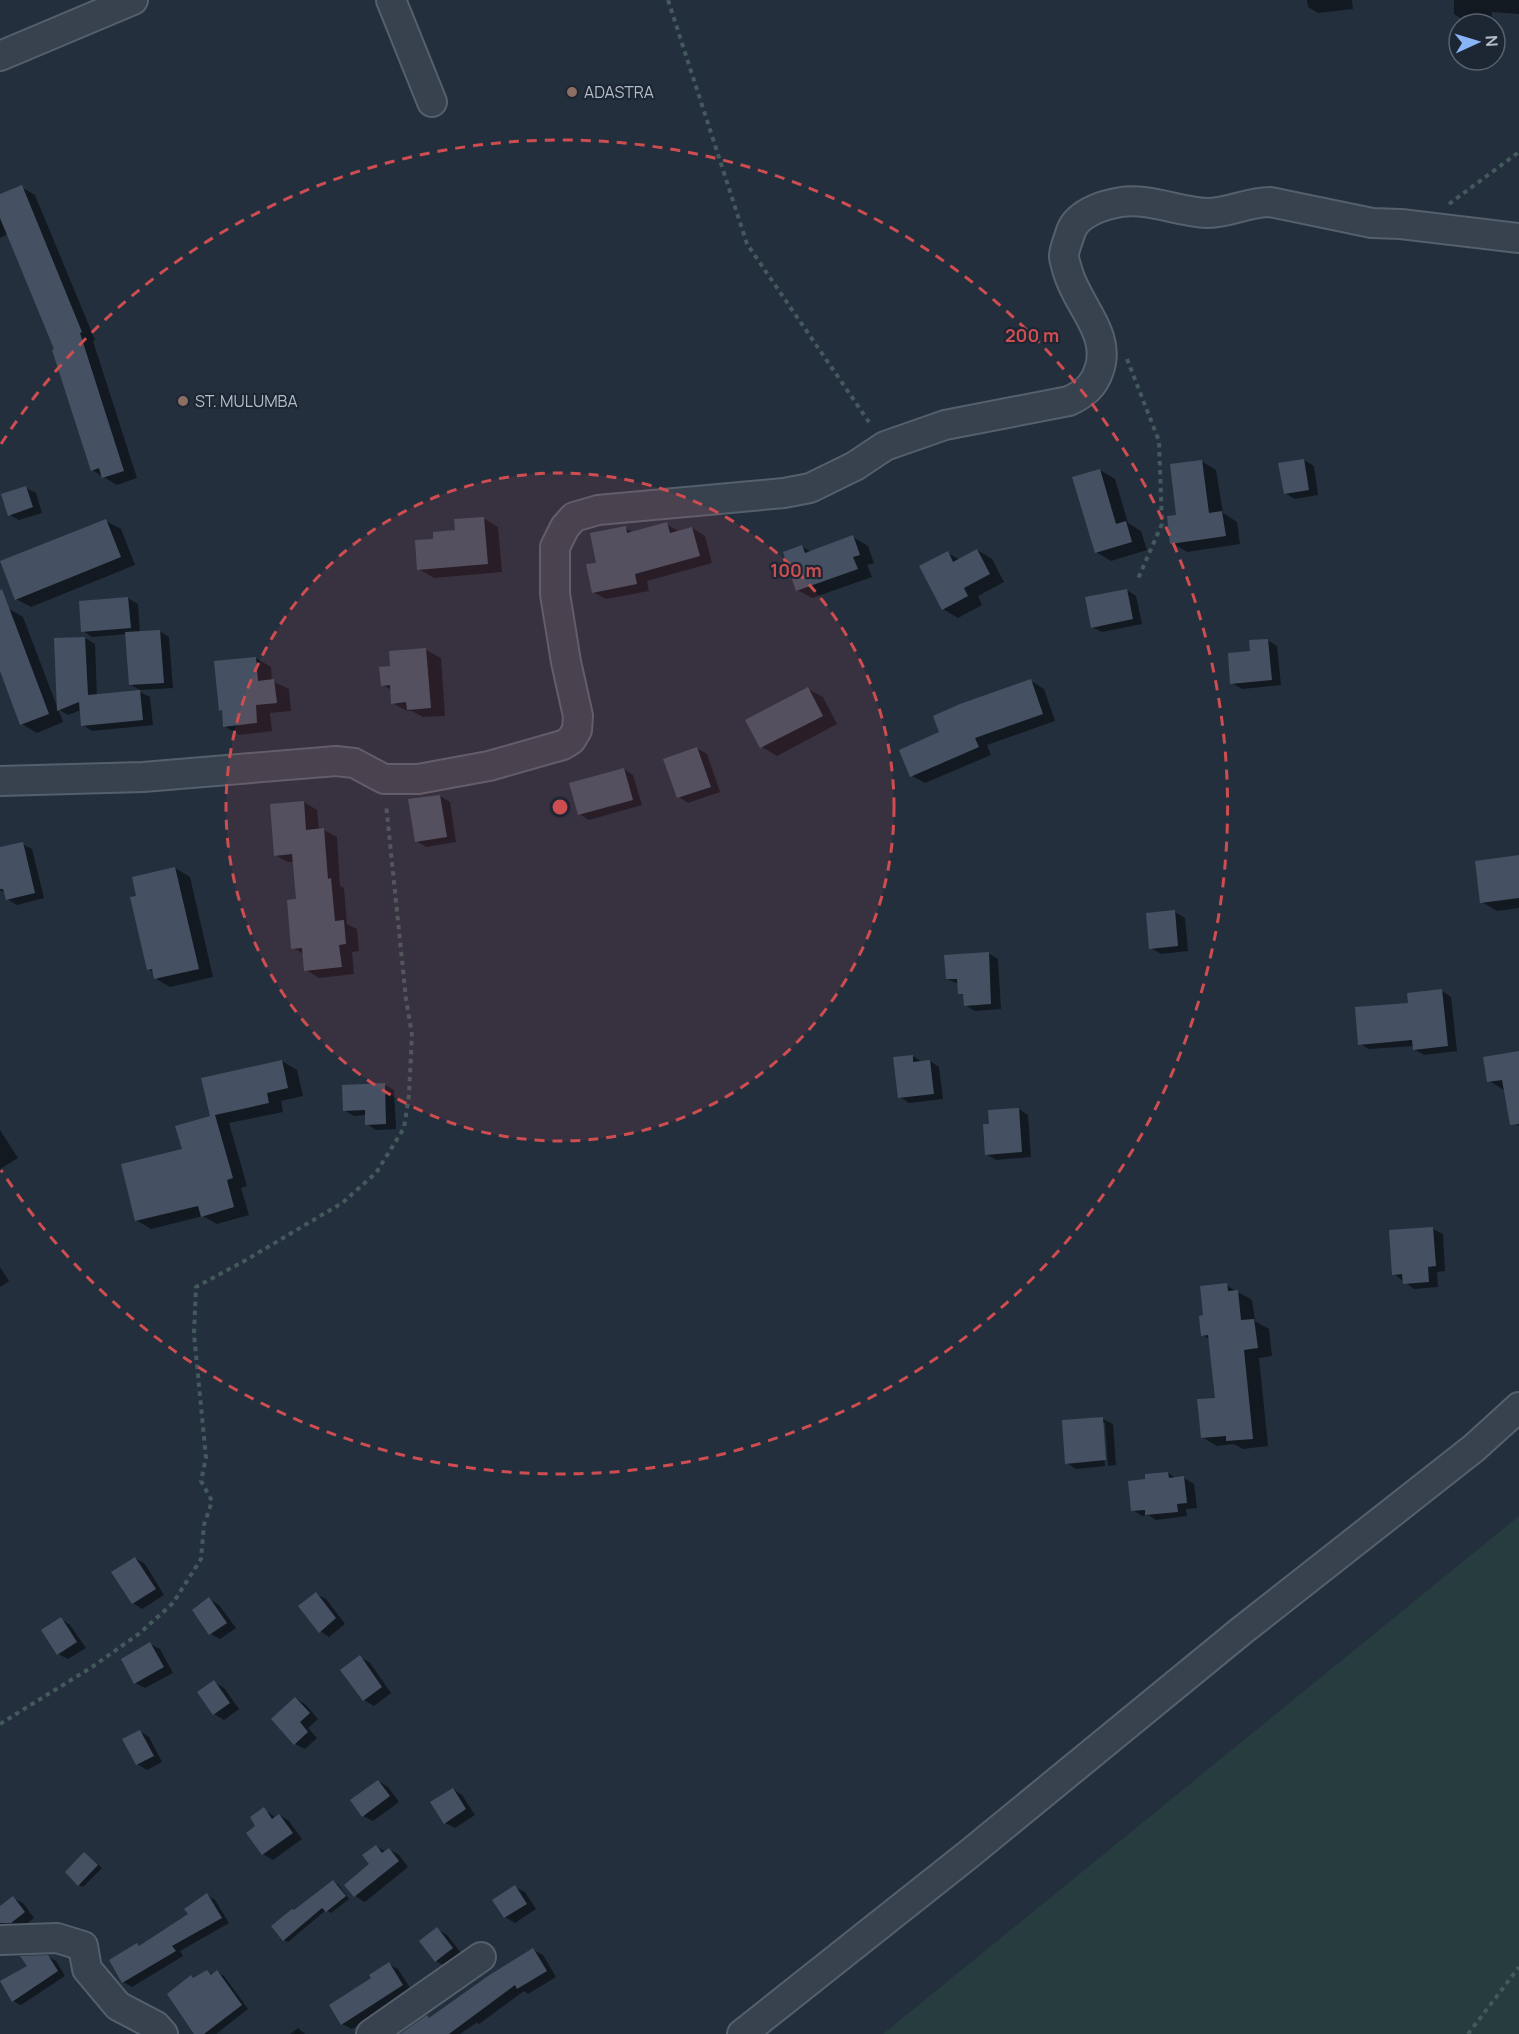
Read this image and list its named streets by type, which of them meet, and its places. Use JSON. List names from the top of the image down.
{
  "places": ["ADASTRA", "ST. MULUMBA"],
  "north": "right",
  "rings": ["200 m", "100 m"]
}
